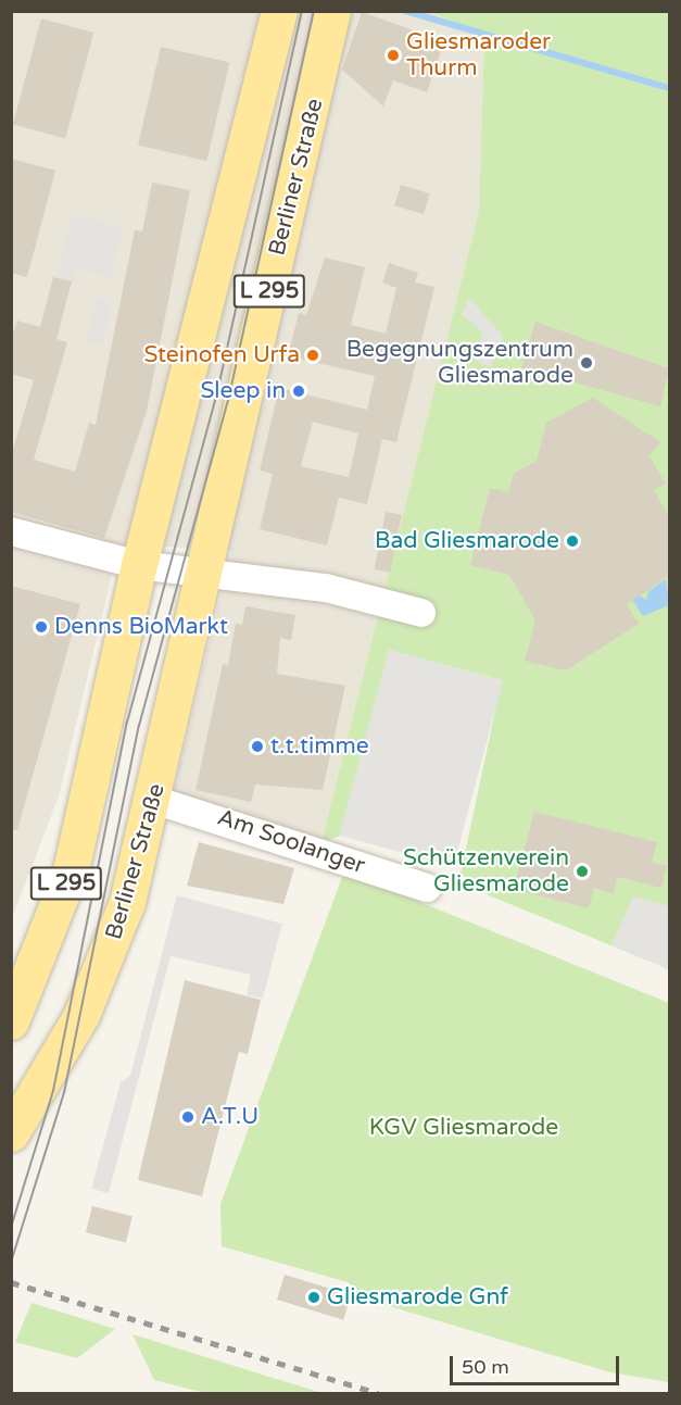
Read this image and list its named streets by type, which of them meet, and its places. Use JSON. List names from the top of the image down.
{
  "streets": {
    "main road": ["Berliner Straße", "L 295"],
    "street": ["Am Soolanger"]
  },
  "crossings": [
    ["Berliner Straße", "Am Soolanger"]
  ],
  "parks": ["KGV Gliesmarode"],
  "places": [
    "Gliesmaroder Thurm",
    "Steinofen Urfa",
    "Begegnungszentrum Gliesmarode",
    "Sleep in",
    "Bad Gliesmarode",
    "Denns BioMarkt",
    "t.t.timme",
    "Schützenverein Gliesmarode",
    "A.T.U",
    "Gliesmarode Gnf"
  ],
  "scale_bar": "50 m"
}
